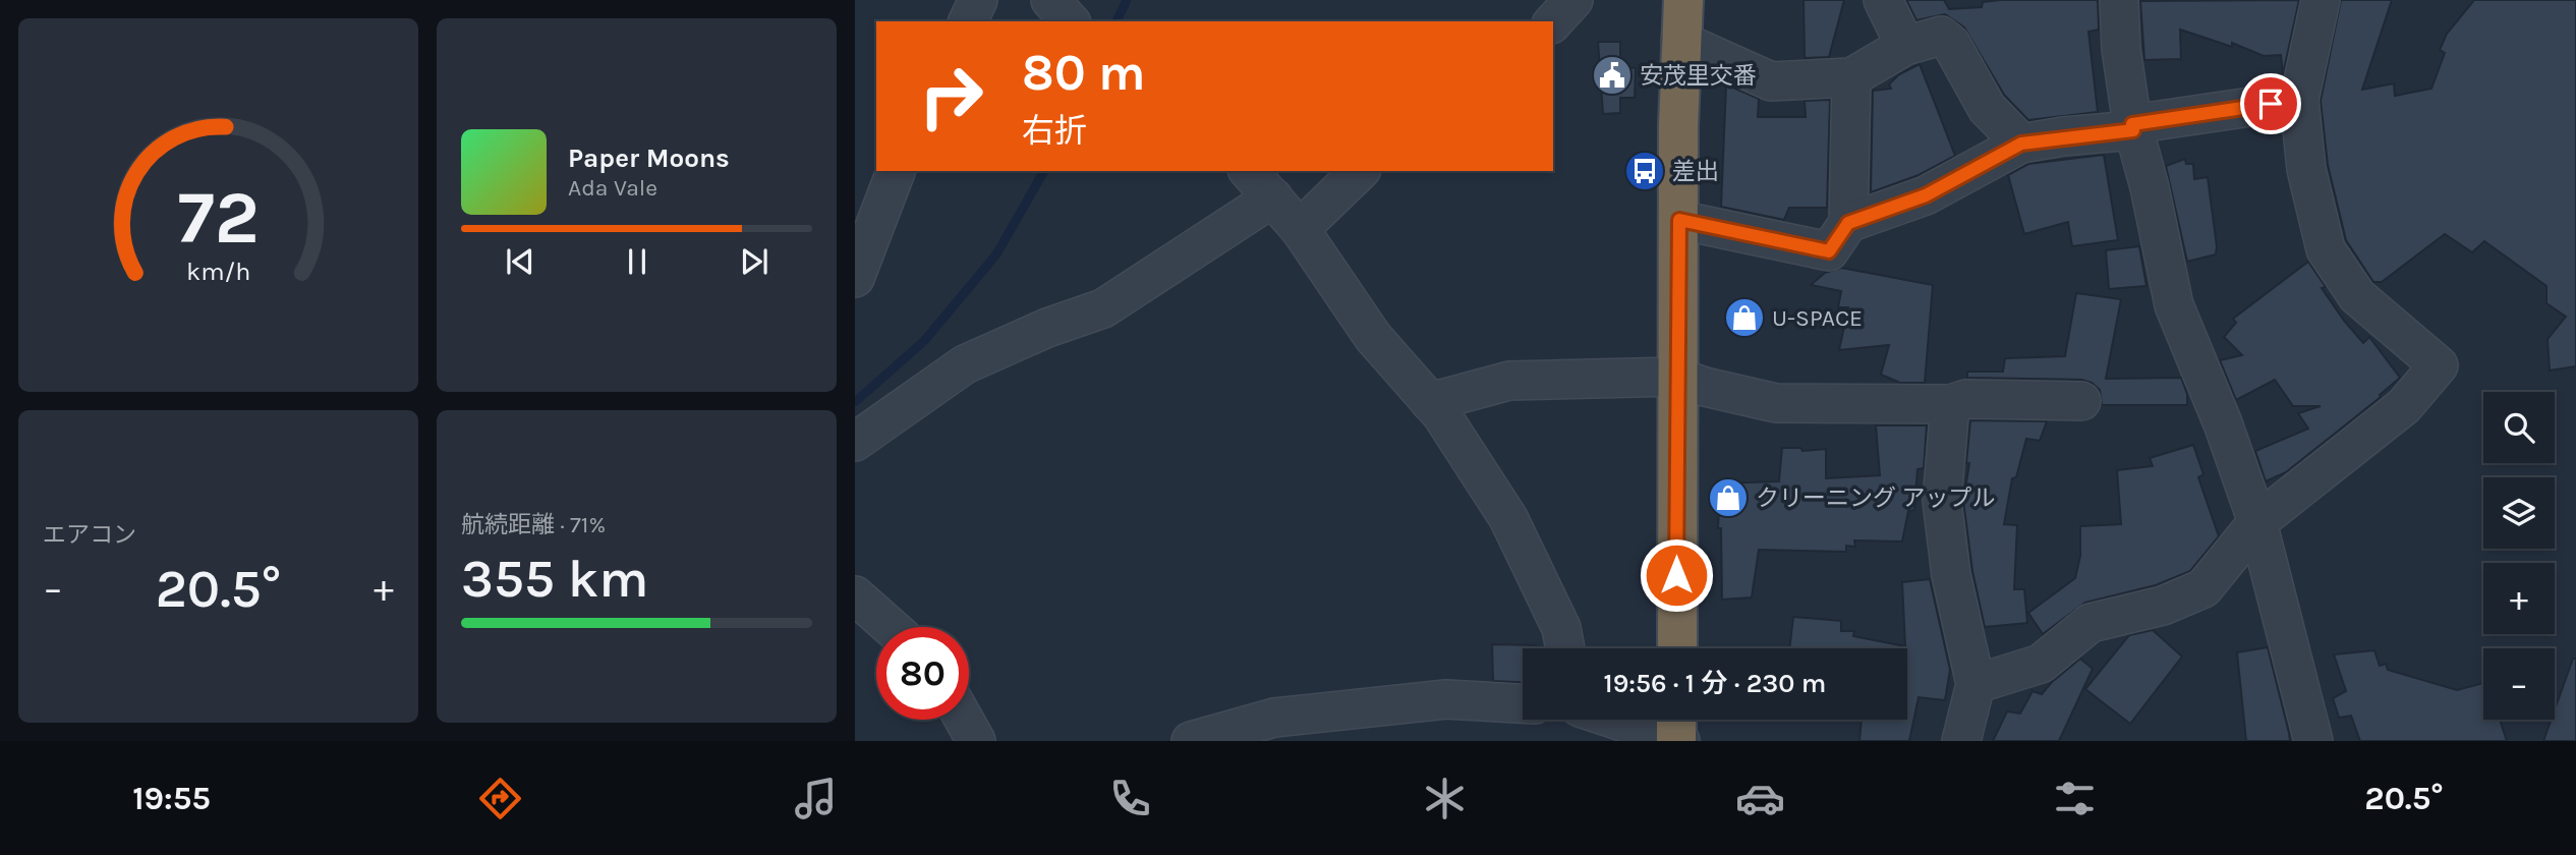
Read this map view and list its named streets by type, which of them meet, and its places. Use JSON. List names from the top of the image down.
{
  "places": {
    "public building": ["安茂里交番"],
    "bus stop": ["差出"],
    "shop": ["U-SPACE", "クリーニング アップル"]
  },
  "page": {
    "turn": ["80 m", "右折"],
    "song": ["Paper Moons", "Ada Vale"],
    "map_buttons": ["+", "−"],
    "tile": [
      "エアコン",
      ["航続距離 · 71%", "355 km"]
    ],
    "heat": ["−", "20.5°", "+"],
    "limit": "80",
    "trip": "19:56 · 1 分 · 230 m",
    "tabs": ["19:55", "20.5°"],
    "gauge": ["72", "km/h"]
  }
}
